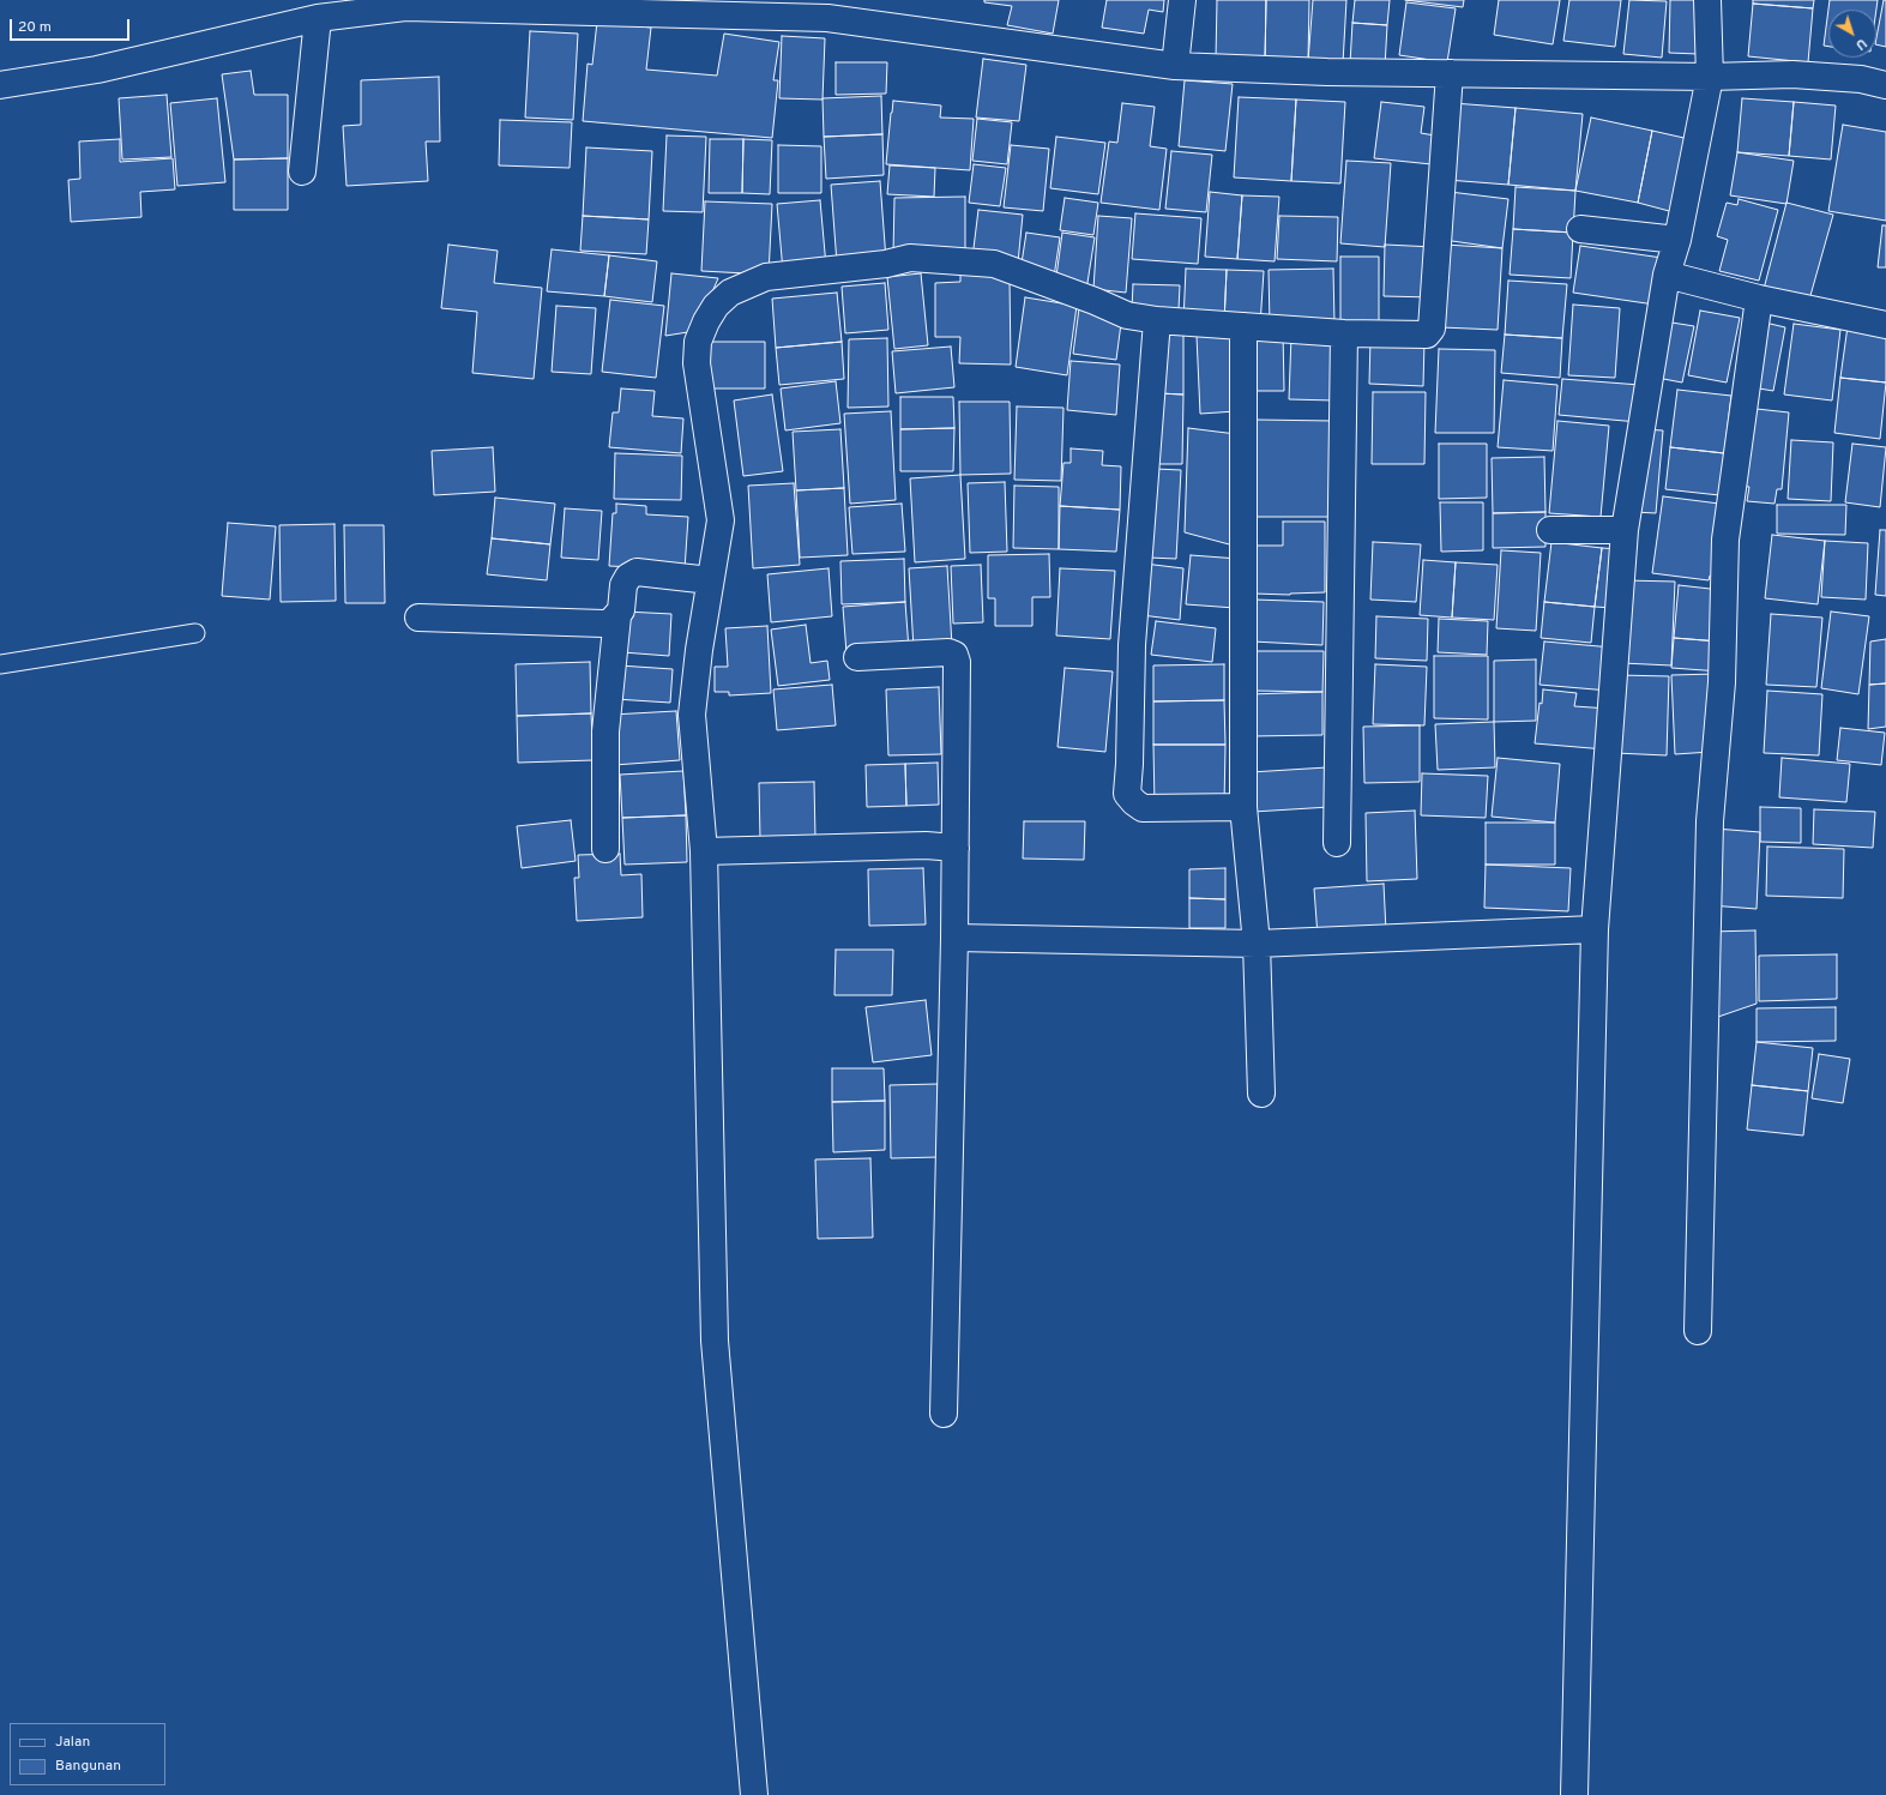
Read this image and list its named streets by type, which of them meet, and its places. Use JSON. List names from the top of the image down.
{
  "legend": ["Jalan", "Bangunan"],
  "scale_bar": "20 m",
  "north": "bottom right"
}
